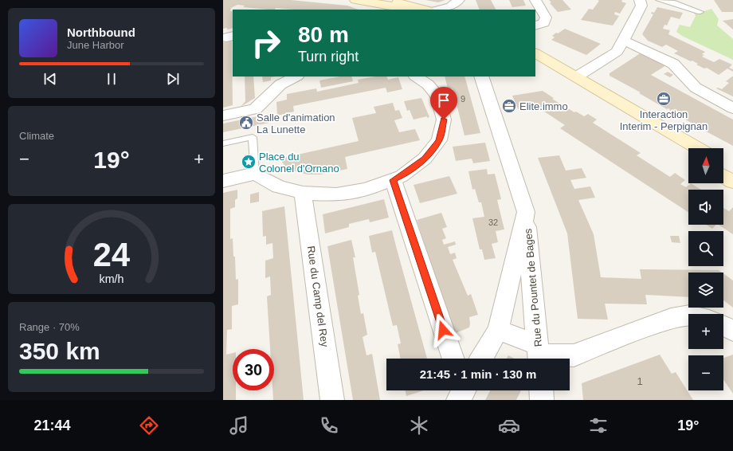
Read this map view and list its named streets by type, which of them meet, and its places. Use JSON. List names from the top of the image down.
{
  "streets": {
    "street": ["Rue du Pountet de Bages", "Rue du Camp del Rey"]
  },
  "places": {
    "office": ["Interaction Interim - Perpignan", "Elite.immo"],
    "public building": ["Salle d'animation La Lunette"],
    "place": ["Place du Colonel d'Ornano"]
  },
  "house_numbers": ["9", "32", "1"],
  "north": "top",
  "page": {
    "turn": ["80 m", "Turn right"],
    "song": ["Northbound", "June Harbor"],
    "tile": [
      "Climate",
      ["Range · 70%", "350 km"]
    ],
    "heat": ["−", "19°", "+"],
    "map_buttons": ["+", "−"],
    "limit": "30",
    "trip": "21:45 · 1 min · 130 m",
    "tabs": ["21:44", "19°"],
    "gauge": ["24", "km/h"]
  }
}
